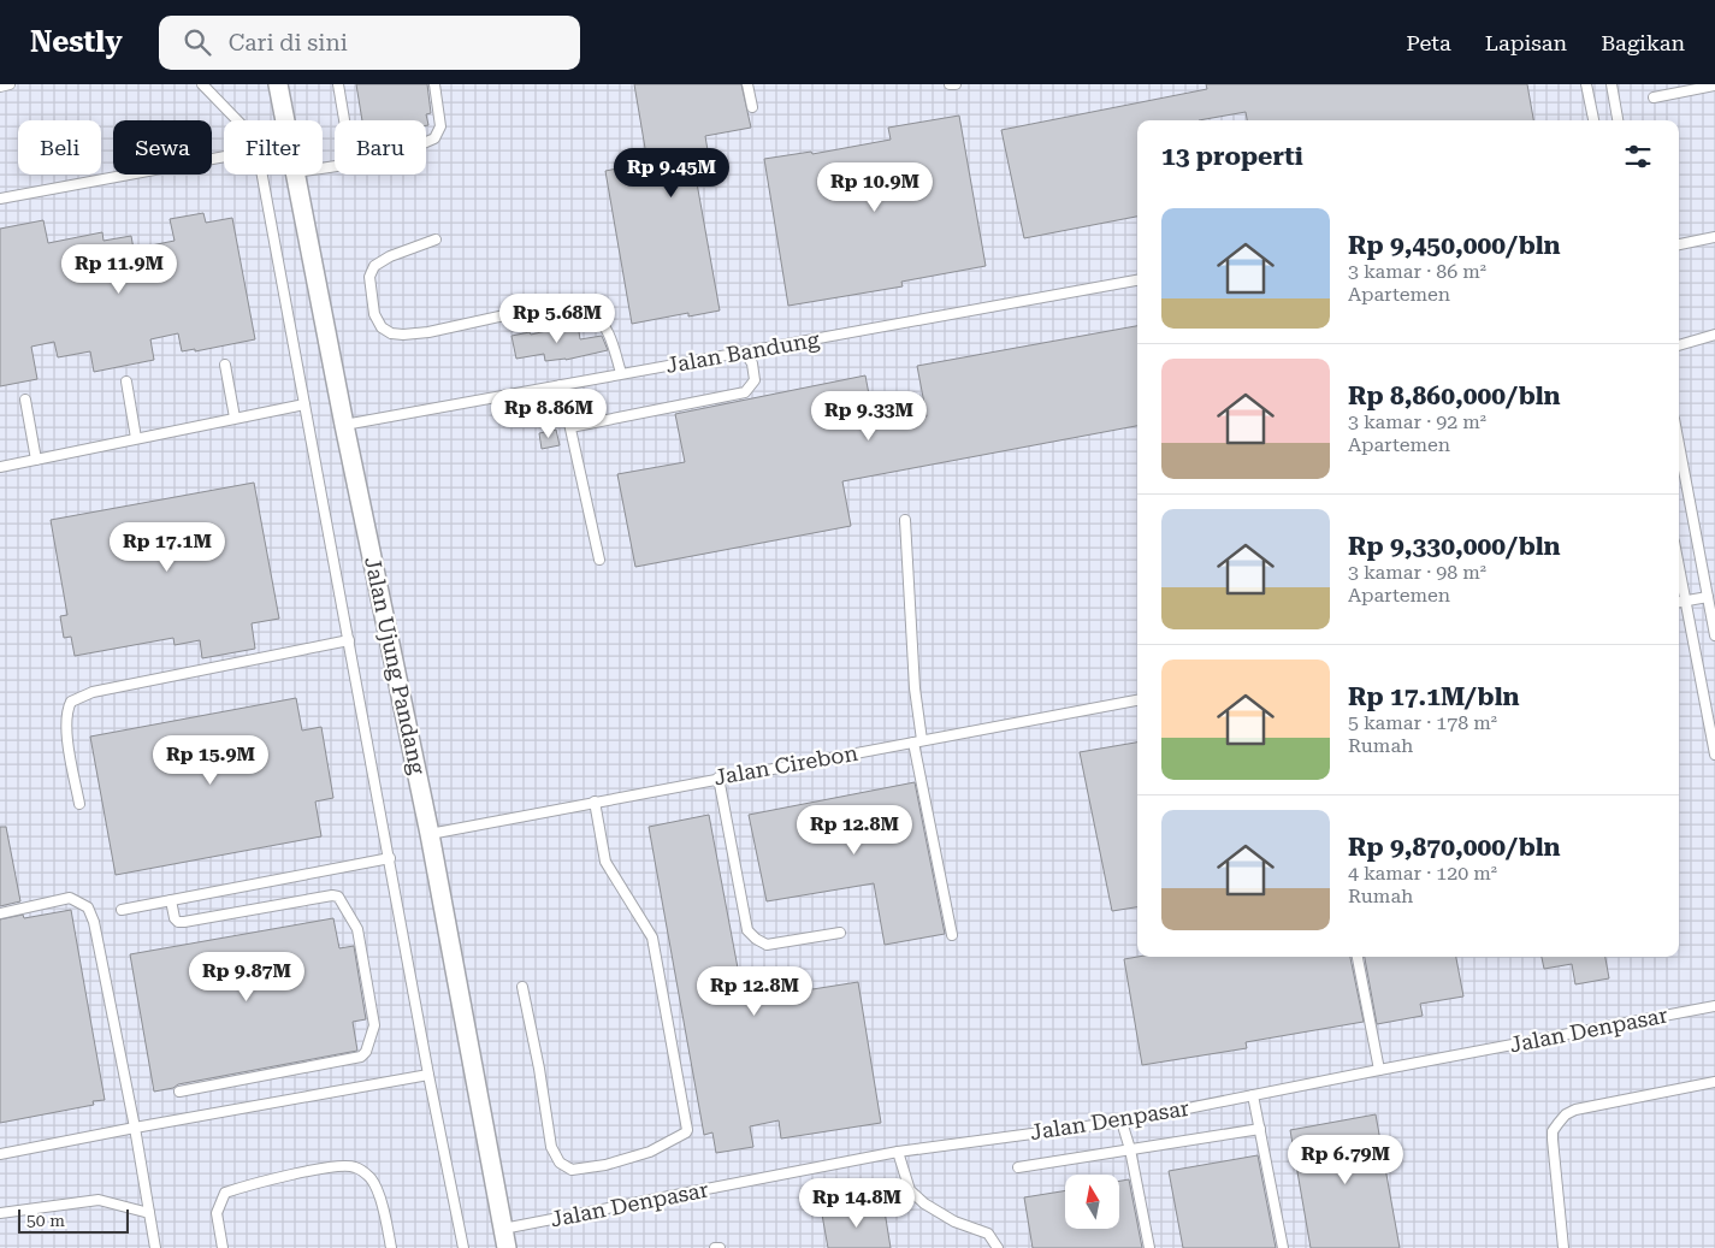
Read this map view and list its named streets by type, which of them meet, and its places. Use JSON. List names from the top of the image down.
{
  "streets": {
    "street": ["Jalan Ujung Pandang"],
    "lane": ["Jalan Bandung", "Jalan Cirebon", "Jalan Denpasar"]
  },
  "crossings": [
    ["Jalan Bandung", "Jalan Ujung Pandang"],
    ["Jalan Ujung Pandang", "Jalan Cirebon"],
    ["Jalan Ujung Pandang", "Jalan Denpasar"]
  ],
  "scale_bar": "50 m",
  "north": "top",
  "page": {
    "header": "Nestly",
    "search": "Cari di sini",
    "nav": ["Peta", "Lapisan", "Bagikan"],
    "chip": [
      "Beli",
      "Sewa",
      "Filter",
      "Baru"
    ],
    "heading": "13 properti",
    "price": [
      "Rp 9.45M",
      "Rp 10.9M",
      "Rp 11.9M",
      "Rp 5.68M",
      "Rp 8.86M",
      "Rp 9.33M",
      "Rp 17.1M",
      "Rp 15.9M",
      "Rp 12.8M",
      "Rp 9.87M",
      "Rp 12.8M",
      "Rp 6.79M",
      "Rp 14.8M"
    ],
    "list": [
      {
        "name": "Rp 9,450,000/bln",
        "note": "3 kamar · 86 m² · Apartemen"
      },
      {
        "name": "Rp 8,860,000/bln",
        "note": "3 kamar · 92 m² · Apartemen"
      },
      {
        "name": "Rp 9,330,000/bln",
        "note": "3 kamar · 98 m² · Apartemen"
      },
      {
        "name": "Rp 17.1M/bln",
        "note": "5 kamar · 178 m² · Rumah"
      },
      {
        "name": "Rp 9,870,000/bln",
        "note": "4 kamar · 120 m² · Rumah"
      }
    ],
    "scale": "50 m"
  }
}
